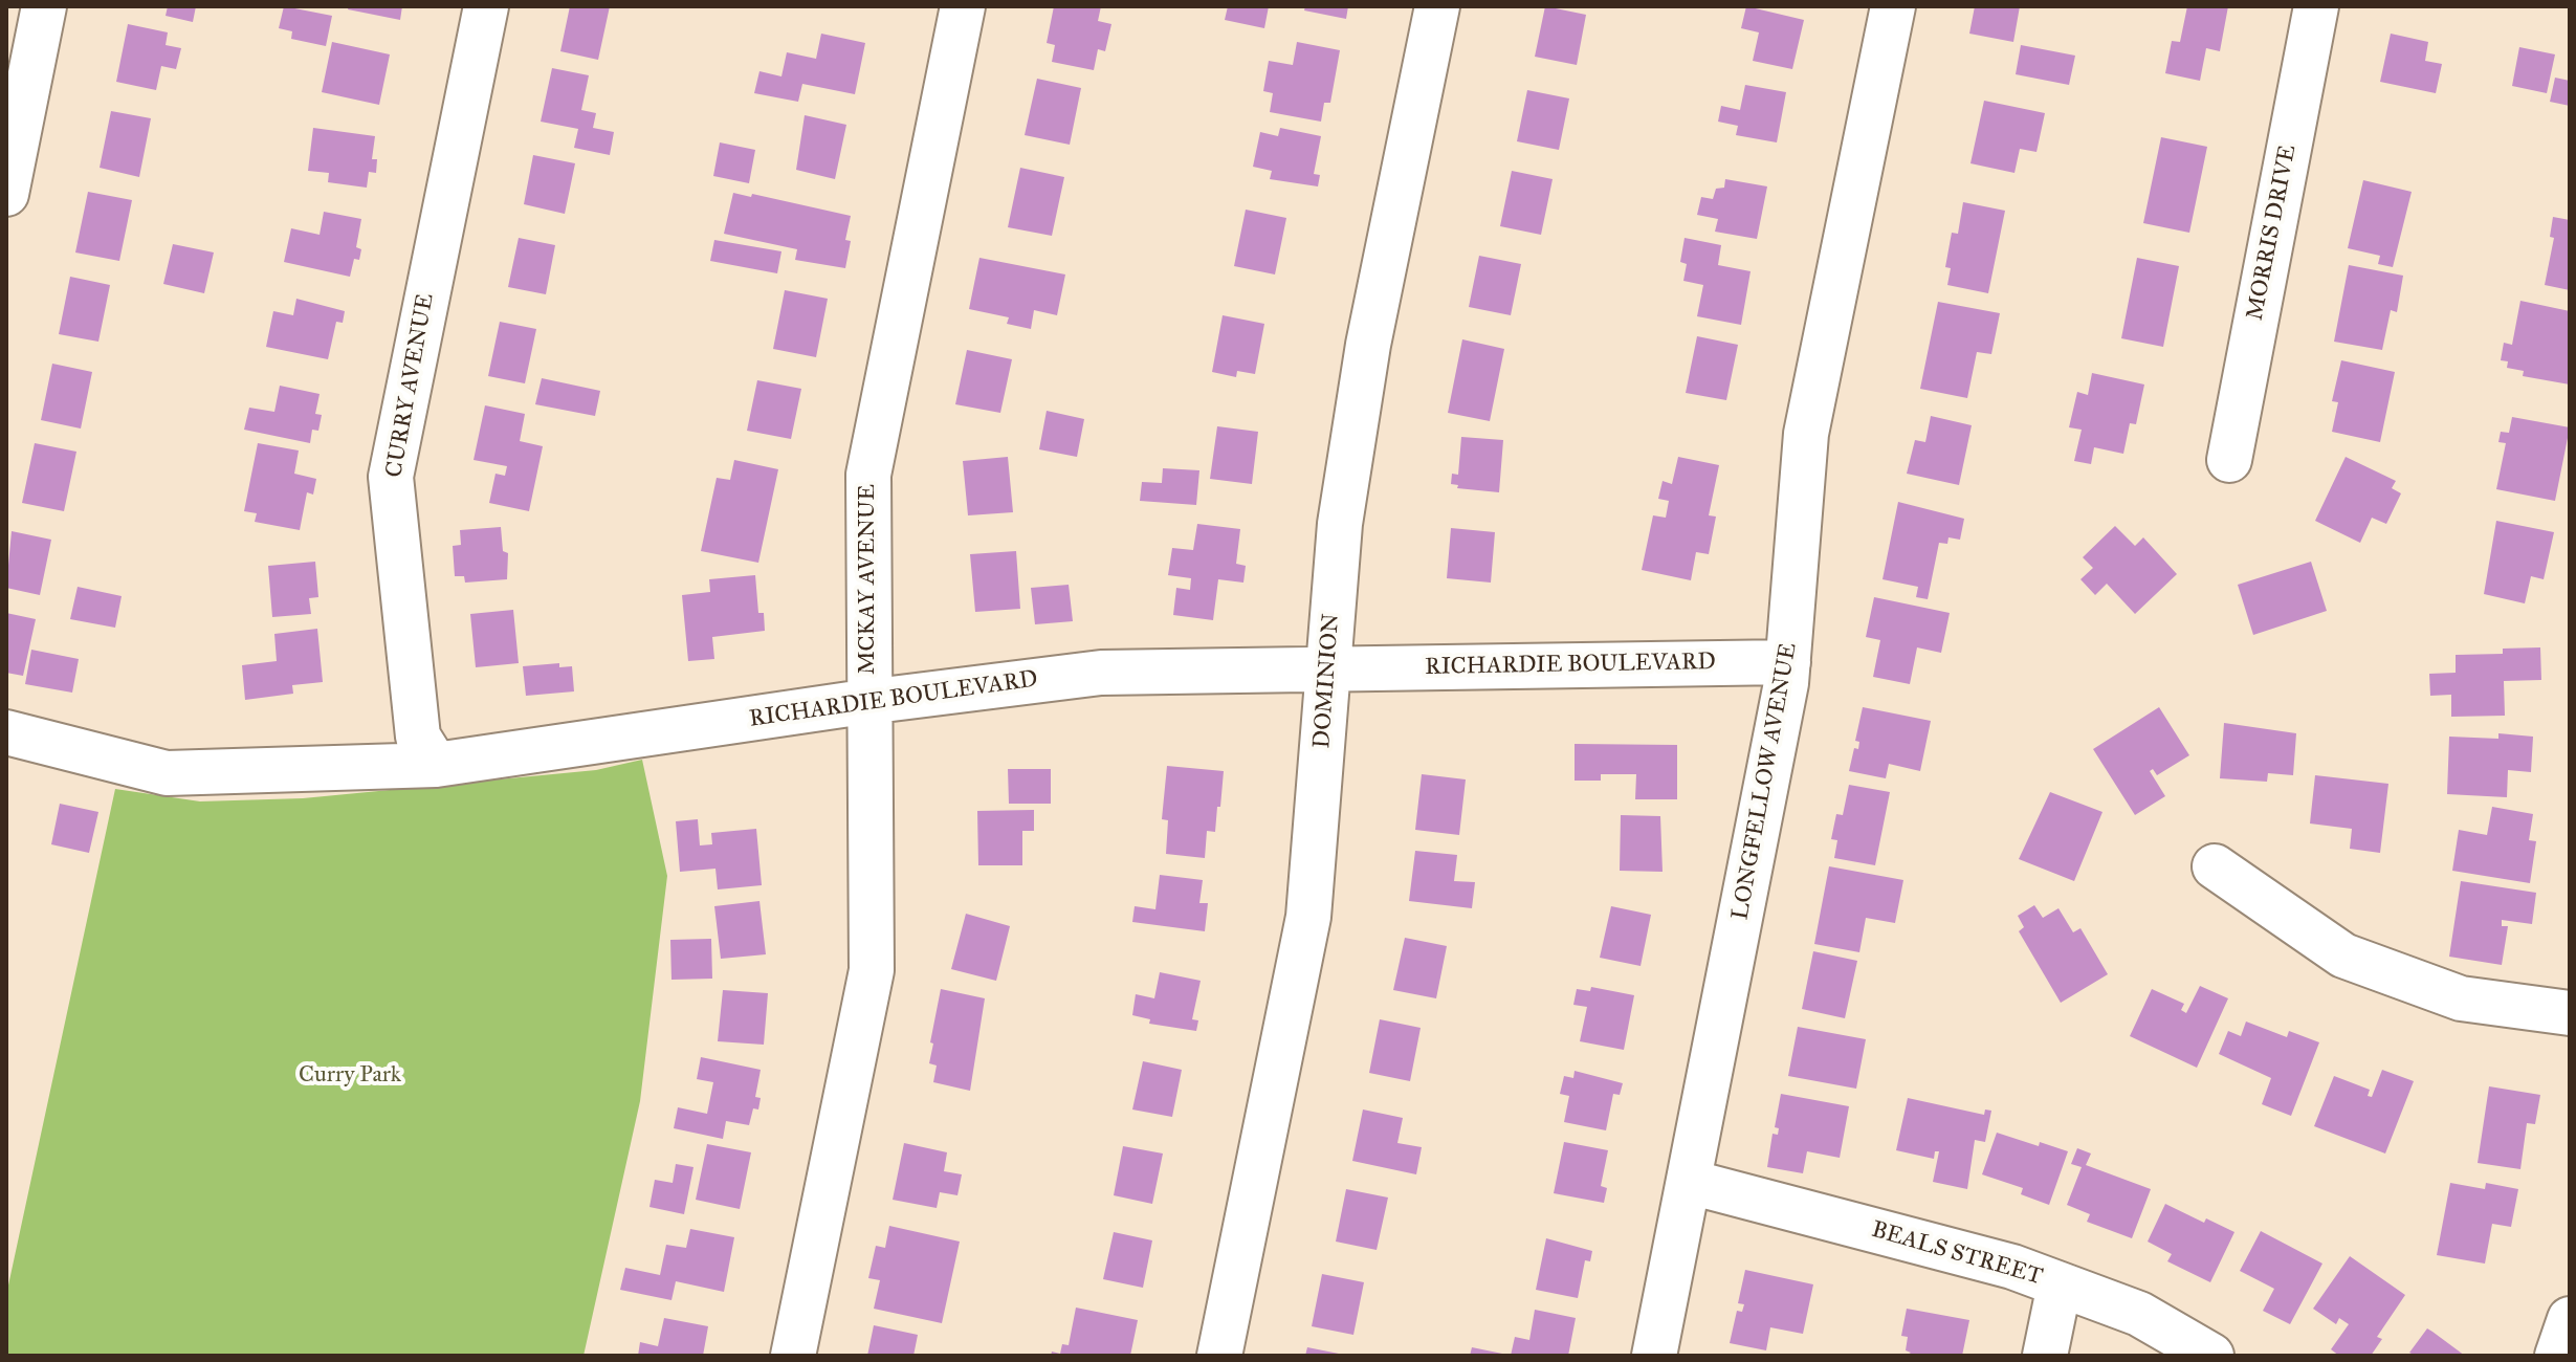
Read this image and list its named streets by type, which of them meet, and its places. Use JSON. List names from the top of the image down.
{
  "streets": {
    "street": [
      "MORRIS DRIVE",
      "CURRY AVENUE",
      "MCKAY AVENUE",
      "RICHARDIE BOULEVARD",
      "DOMINION",
      "LONGFELLOW AVENUE",
      "BEALS STREET"
    ]
  },
  "crossings": [
    ["CURRY AVENUE", "RICHARDIE BOULEVARD"],
    ["MCKAY AVENUE", "RICHARDIE BOULEVARD"],
    ["RICHARDIE BOULEVARD", "DOMINION"],
    ["RICHARDIE BOULEVARD", "LONGFELLOW AVENUE"],
    ["LONGFELLOW AVENUE", "BEALS STREET"]
  ],
  "parks": ["Curry Park"]
}
